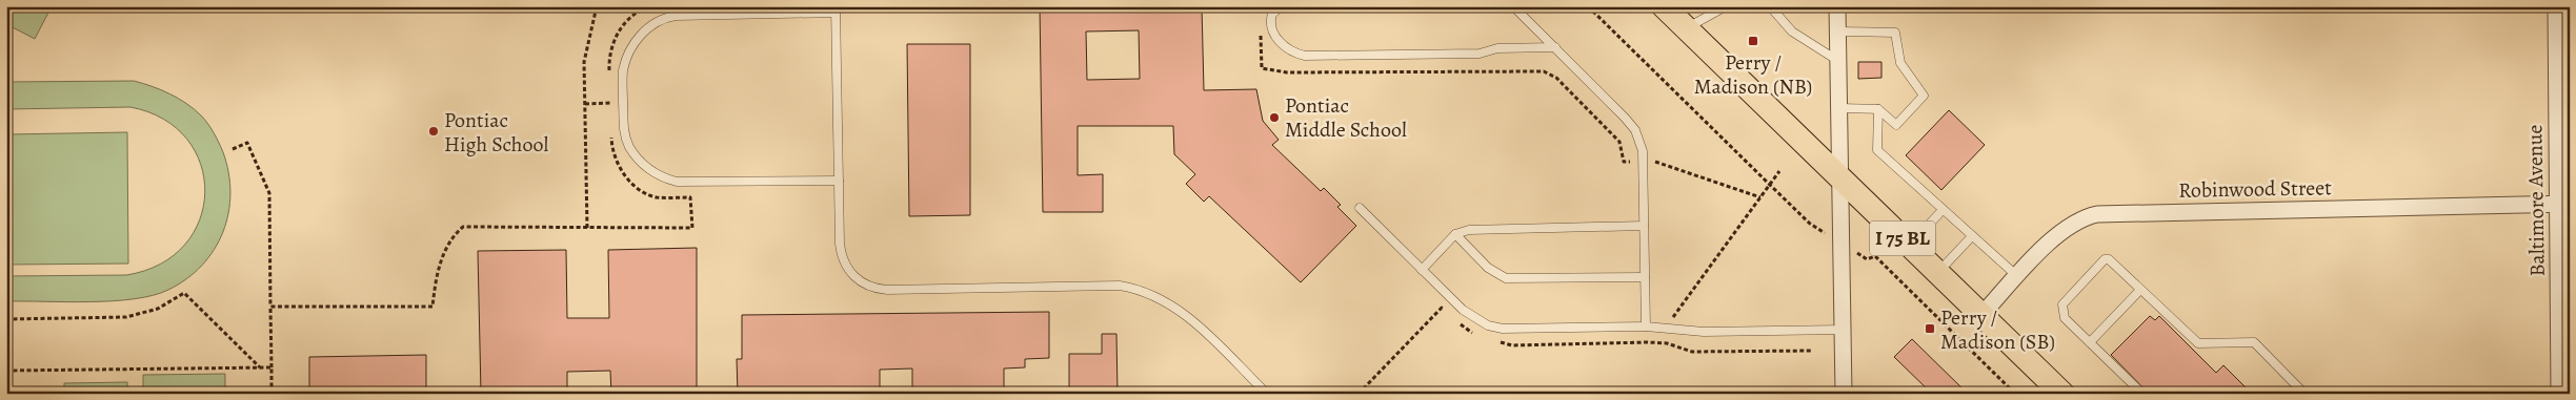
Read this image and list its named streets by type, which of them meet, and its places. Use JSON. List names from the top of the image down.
{
  "streets": {
    "main road": ["I 75 BL"],
    "street": ["Robinwood Street", "Baltimore Avenue"]
  },
  "crossings": [
    ["Robinwood Street", "Baltimore Avenue"],
    ["Robinwood Street", "I 75 BL"]
  ],
  "places": {
    "transit": ["Perry / Madison (NB)", "Perry / Madison (SB)"],
    "other": ["Pontiac Middle School", "Pontiac High School"]
  }
}
